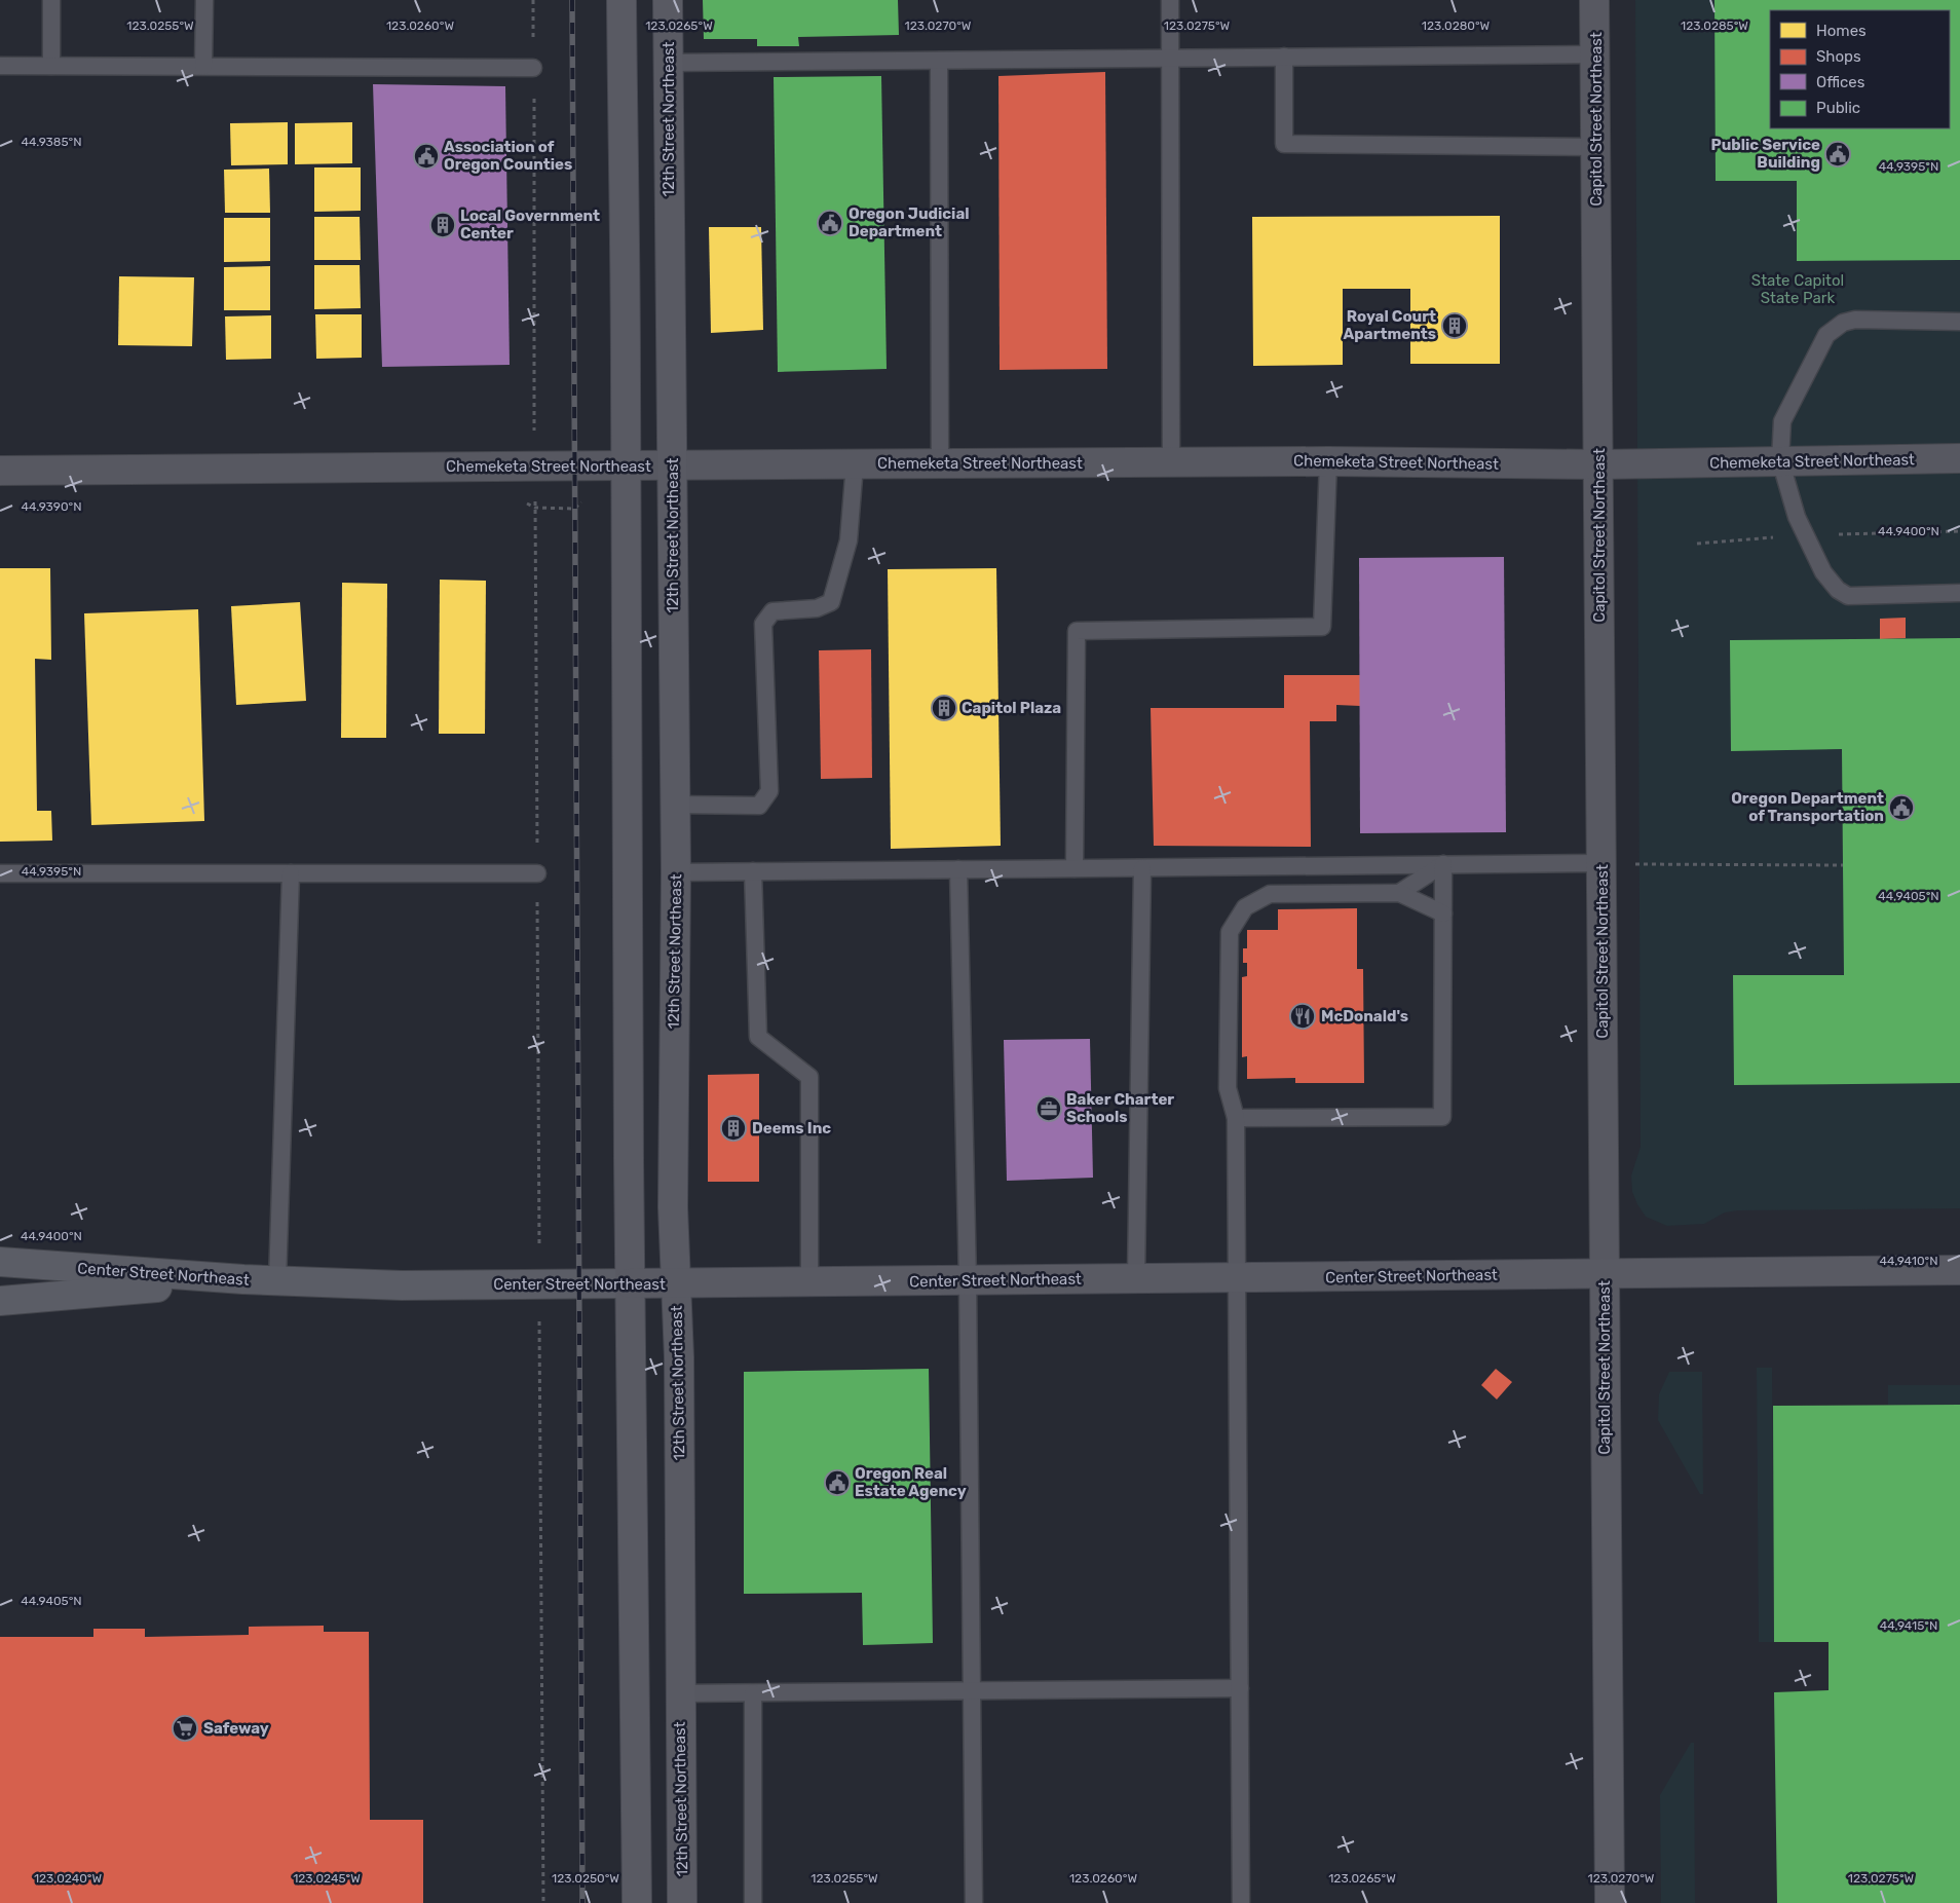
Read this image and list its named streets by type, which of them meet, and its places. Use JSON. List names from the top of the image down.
{
  "streets": {
    "main road": ["12th Street Northeast", "Capitol Street Northeast", "Center Street Northeast"],
    "street": ["Chemeketa Street Northeast"]
  },
  "crossings": [
    ["12th Street Northeast", "Chemeketa Street Northeast"],
    ["12th Street Northeast", "Center Street Northeast"],
    ["Capitol Street Northeast", "Chemeketa Street Northeast"],
    ["Capitol Street Northeast", "Center Street Northeast"]
  ],
  "parks": ["State Capitol State Park"],
  "places": {
    "public building": [
      "Public Service Building",
      "Association of Oregon Counties",
      "Oregon Judicial Department",
      "Oregon Department of Transportation",
      "Oregon Real Estate Agency"
    ],
    "building": [
      "Local Government Center",
      "Royal Court Apartments",
      "Capitol Plaza",
      "Deems Inc"
    ],
    "restaurant": ["McDonald's"],
    "office": ["Baker Charter Schools"],
    "supermarket": ["Safeway"]
  },
  "legend": [
    "Homes",
    "Shops",
    "Offices",
    "Public"
  ],
  "coordinates": [
    "123.0280°W",
    "123.0285°W",
    "123.0255°W",
    "123.0260°W",
    "123.0265°W",
    "123.0270°W",
    "123.0275°W",
    "44.9385°N",
    "44.9395°N",
    "44.9390°N",
    "44.9400°N",
    "44.9405°N",
    "44.9410°N",
    "44.9415°N",
    "123.0240°W",
    "123.0245°W",
    "123.0250°W"
  ]
}
